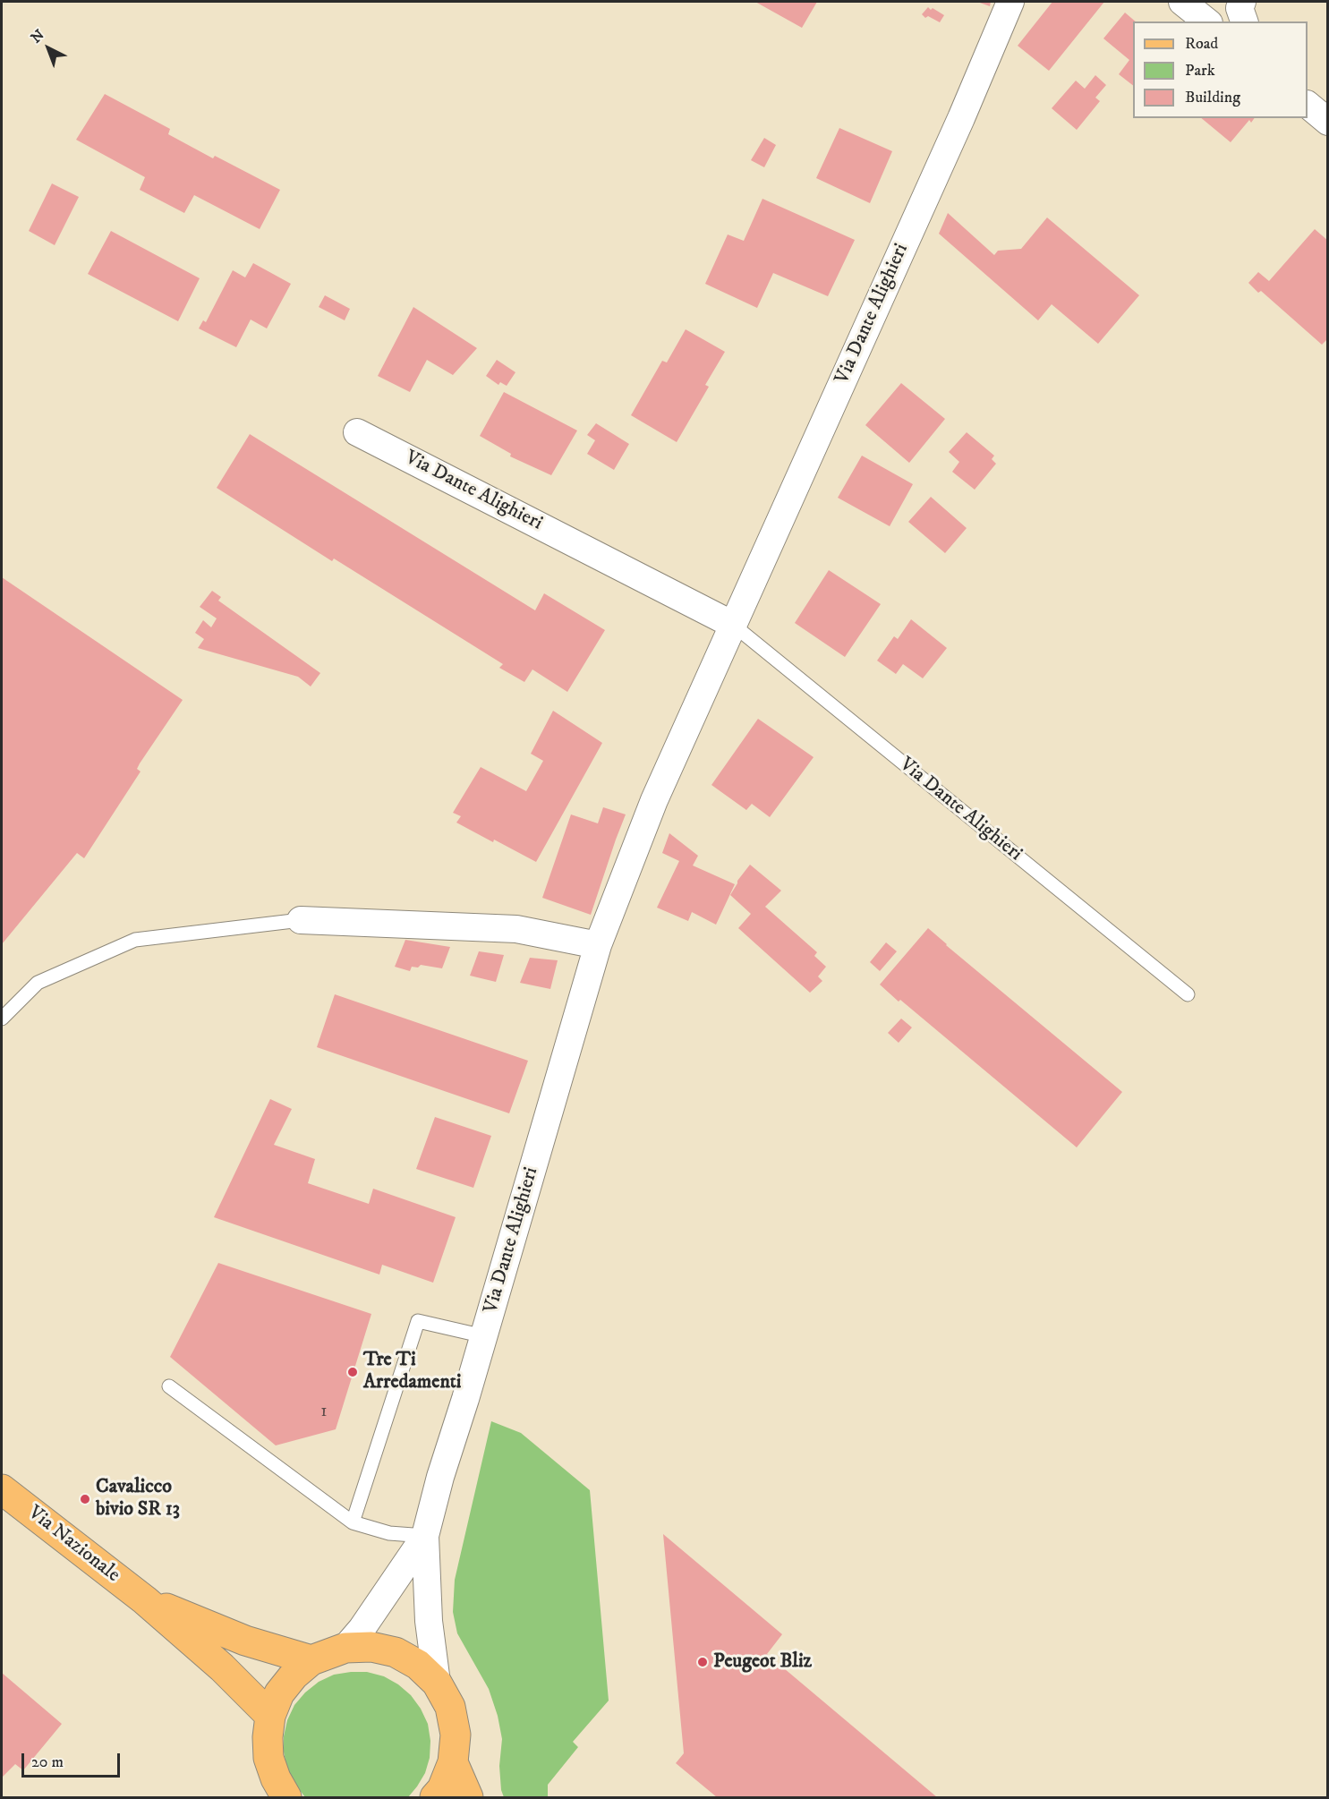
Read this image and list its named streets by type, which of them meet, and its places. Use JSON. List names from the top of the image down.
{
  "streets": {
    "main road": ["Via Nazionale"],
    "street": ["Via Dante Alighieri"]
  },
  "places": ["Tre Ti Arredamenti", "Cavalicco bivio SR 13", "Peugeot Bliz"],
  "house_numbers": ["1"],
  "legend": ["Road", "Park", "Building"],
  "scale_bar": "20 m",
  "north": "top left"
}
